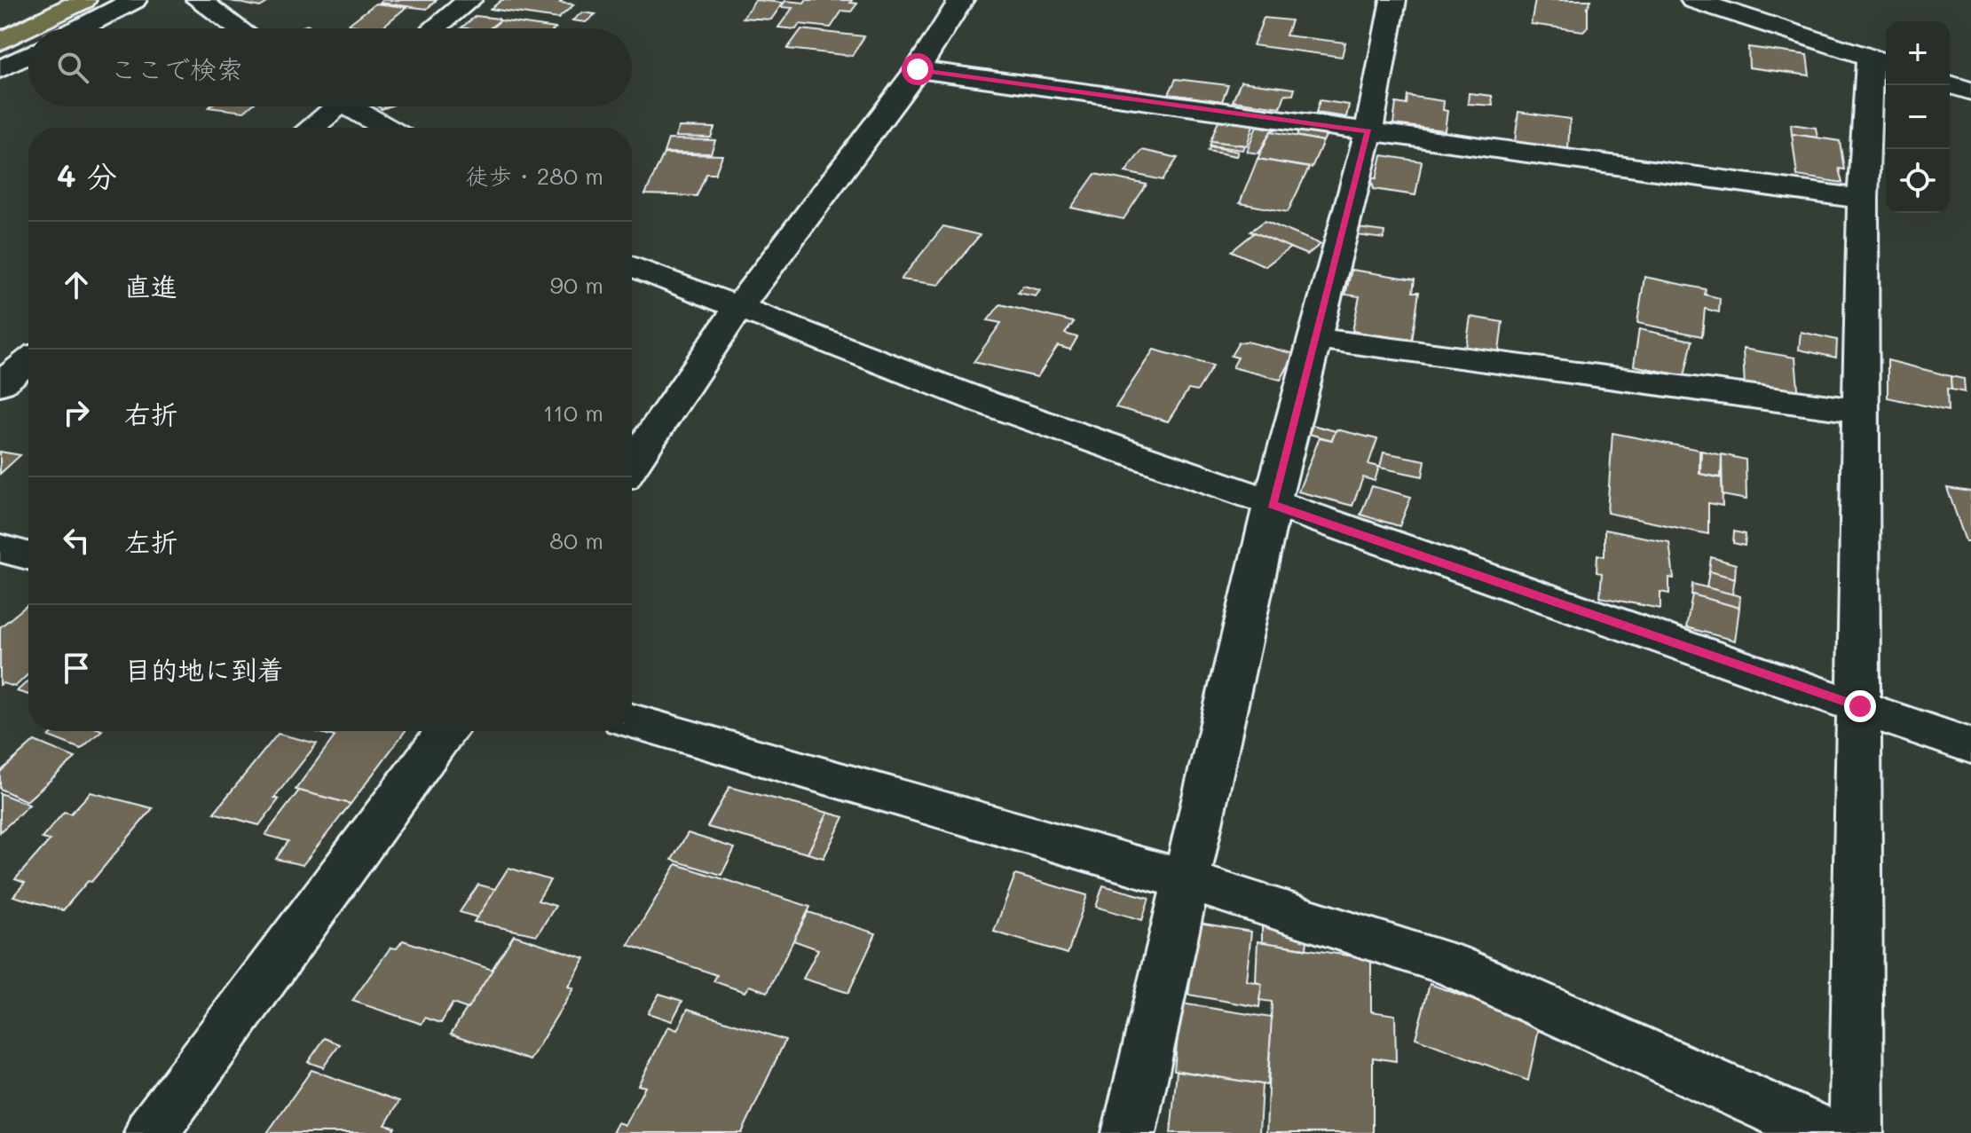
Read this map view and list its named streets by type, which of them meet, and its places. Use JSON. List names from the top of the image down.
{
  "page": {
    "map_buttons": ["+", "−"],
    "search": "ここで検索",
    "heading": ["4 分", "徒歩 · 280 m"],
    "list": [
      ["直進", "90 m"],
      ["右折", "110 m"],
      ["左折", "80 m"],
      "目的地に到着"
    ]
  }
}
